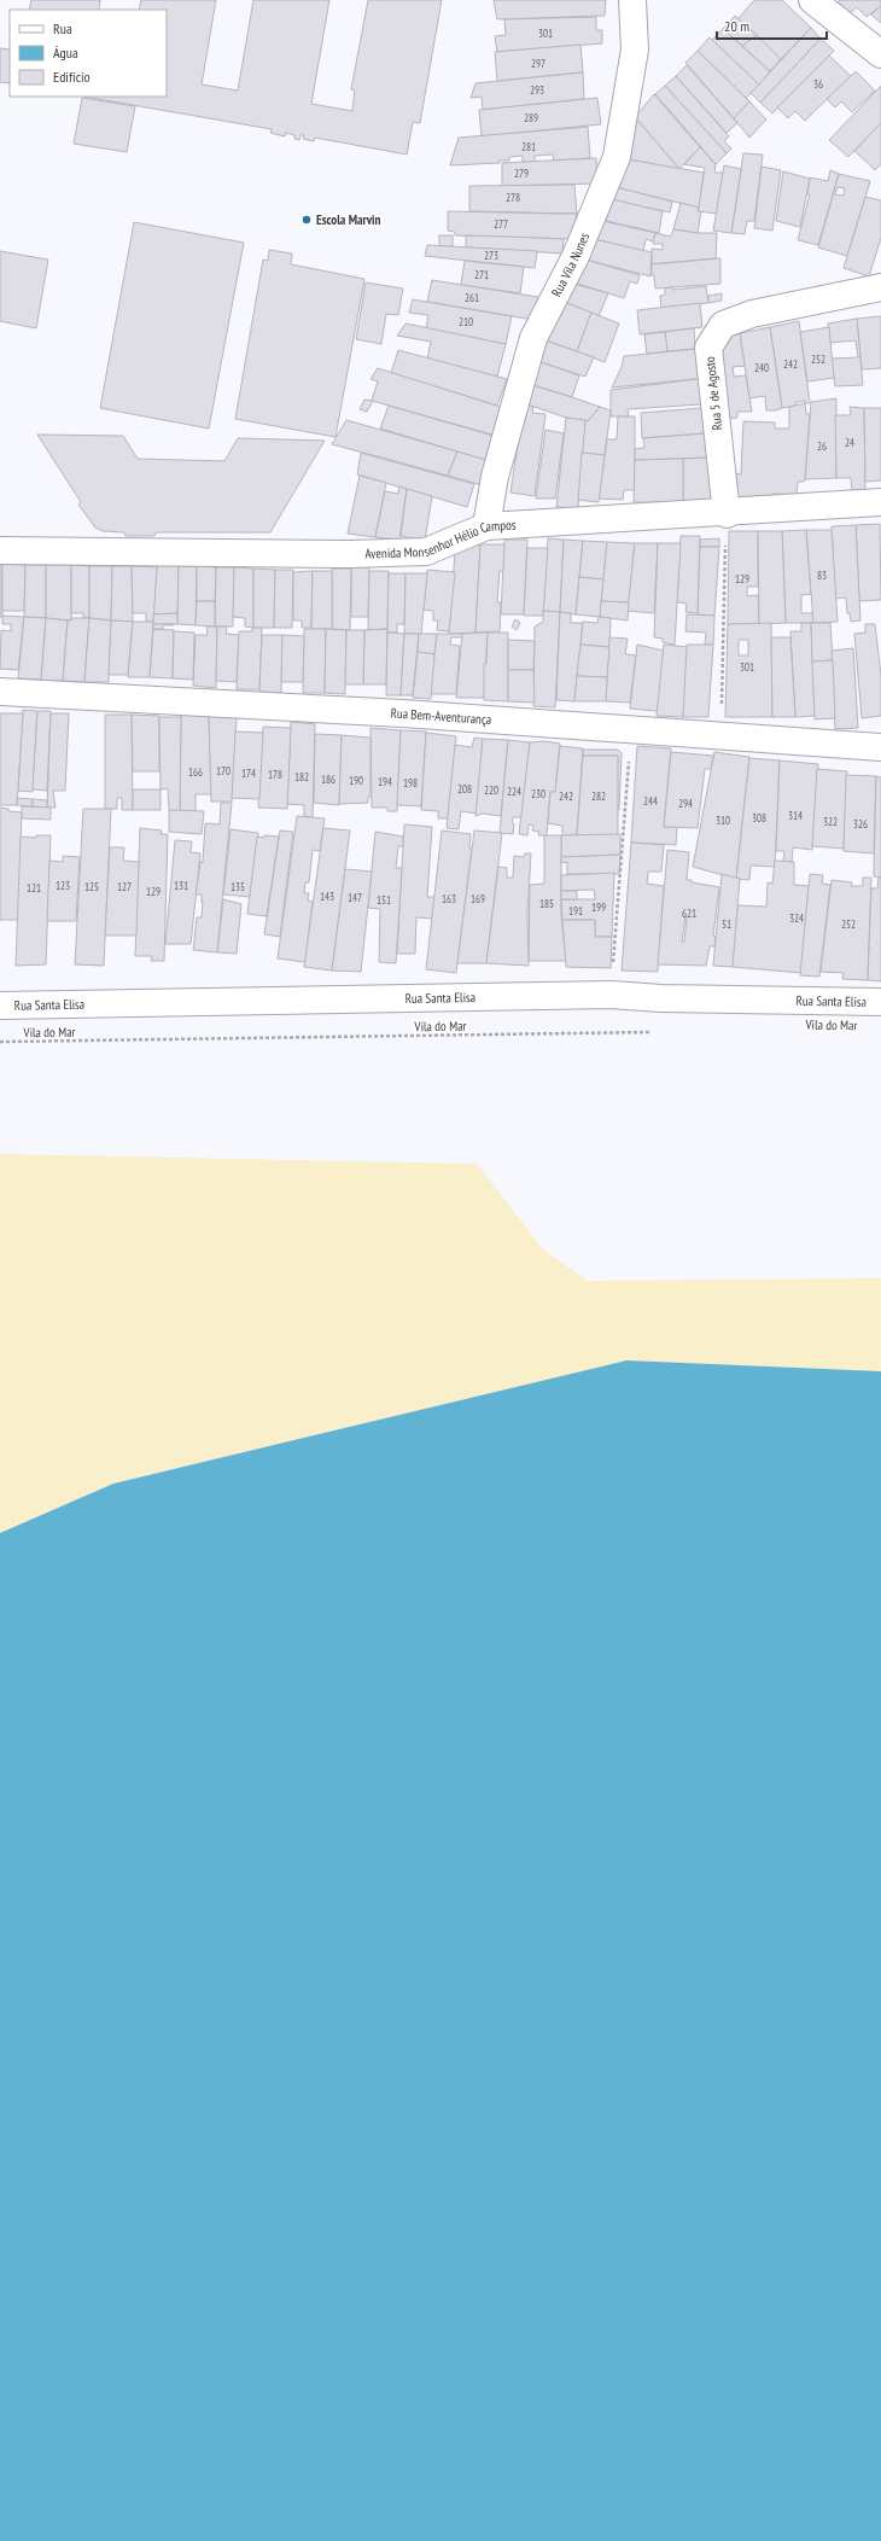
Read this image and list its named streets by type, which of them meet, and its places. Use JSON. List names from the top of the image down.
{
  "streets": {
    "street": [
      "Rua Vila Nunes",
      "Rua 5 de Agosto",
      "Avenida Monsenhor Hélio Campos",
      "Rua Bem-Aventurança",
      "Rua Santa Elisa"
    ],
    "path": ["Vila do Mar"]
  },
  "crossings": [
    ["Rua Vila Nunes", "Avenida Monsenhor Hélio Campos"],
    ["Rua 5 de Agosto", "Avenida Monsenhor Hélio Campos"]
  ],
  "places": ["Escola Marvin"],
  "house_numbers": [
    "301",
    "297",
    "36",
    "293",
    "289",
    "281",
    "279",
    "278",
    "277",
    "273",
    "271",
    "261",
    "210",
    "252",
    "242",
    "240",
    "24",
    "26",
    "83",
    "129",
    "301",
    "170",
    "166",
    "174",
    "178",
    "182",
    "186",
    "190",
    "194",
    "198",
    "208",
    "220",
    "224",
    "230",
    "242",
    "282",
    "244",
    "294",
    "314",
    "308",
    "310",
    "322",
    "326",
    "123",
    "131",
    "125",
    "127",
    "135",
    "121",
    "129",
    "143",
    "147",
    "163",
    "169",
    "151",
    "185",
    "199",
    "191",
    "621",
    "324",
    "51",
    "252"
  ],
  "legend": ["Rua", "Água", "Edifício"],
  "scale_bar": "20 m"
}
